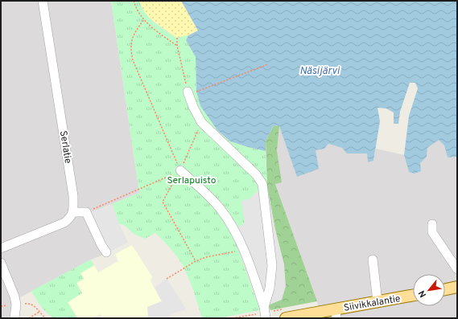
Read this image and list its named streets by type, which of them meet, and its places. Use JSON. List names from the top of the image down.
{
  "streets": {
    "main road": ["Siivikkalantie"],
    "street": ["Serlatie"]
  },
  "water": ["Näsijärvi"],
  "parks": ["Serlapuisto"],
  "north": "bottom left"
}
